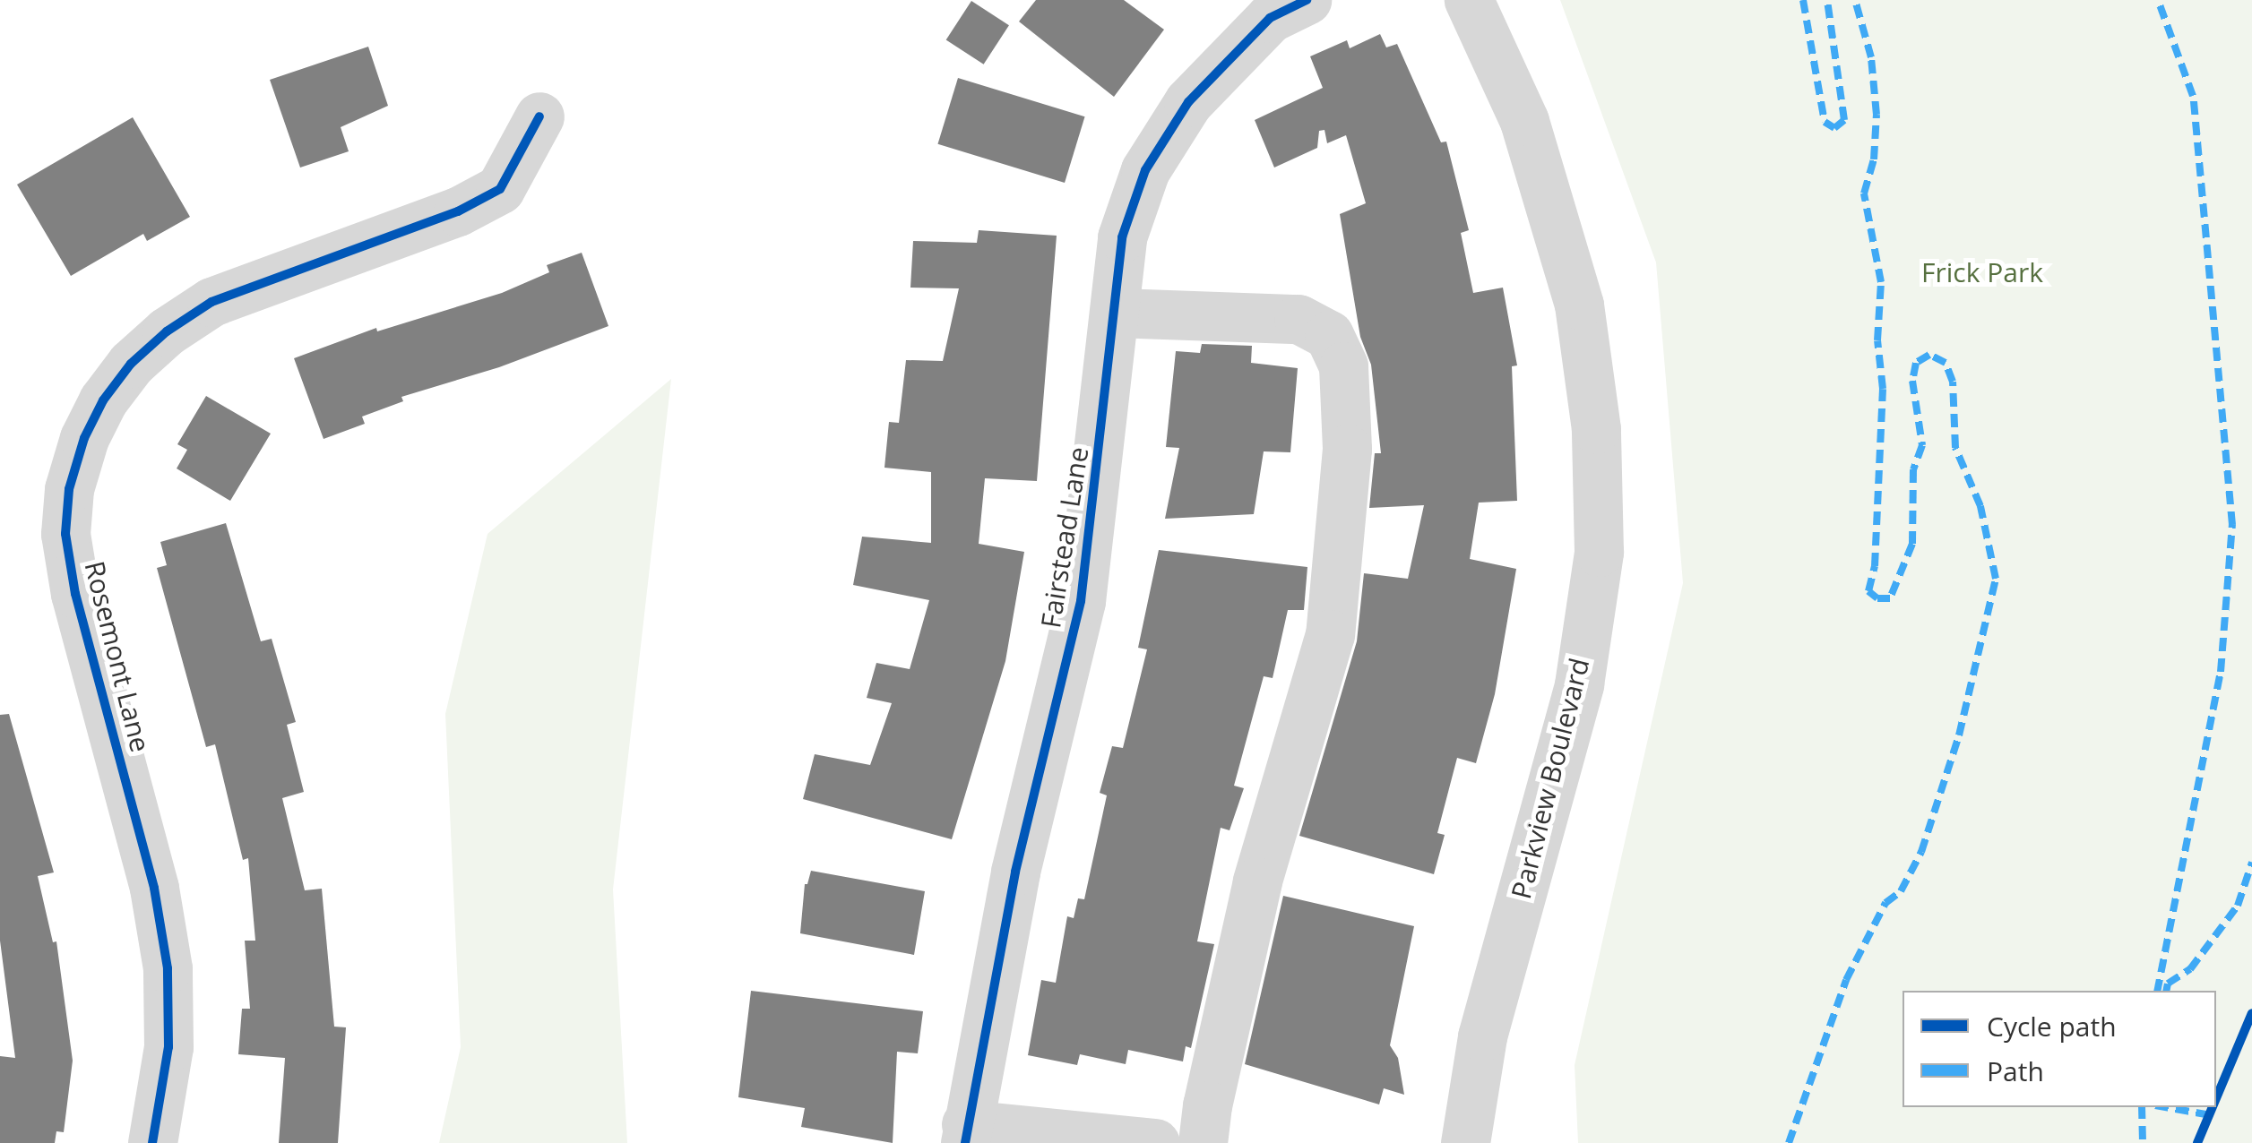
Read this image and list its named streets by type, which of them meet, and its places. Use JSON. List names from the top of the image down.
{
  "streets": {
    "street": ["Fairstead Lane", "Rosemont Lane", "Parkview Boulevard"]
  },
  "parks": ["Frick Park"],
  "legend": ["Cycle path", "Path"]
}
